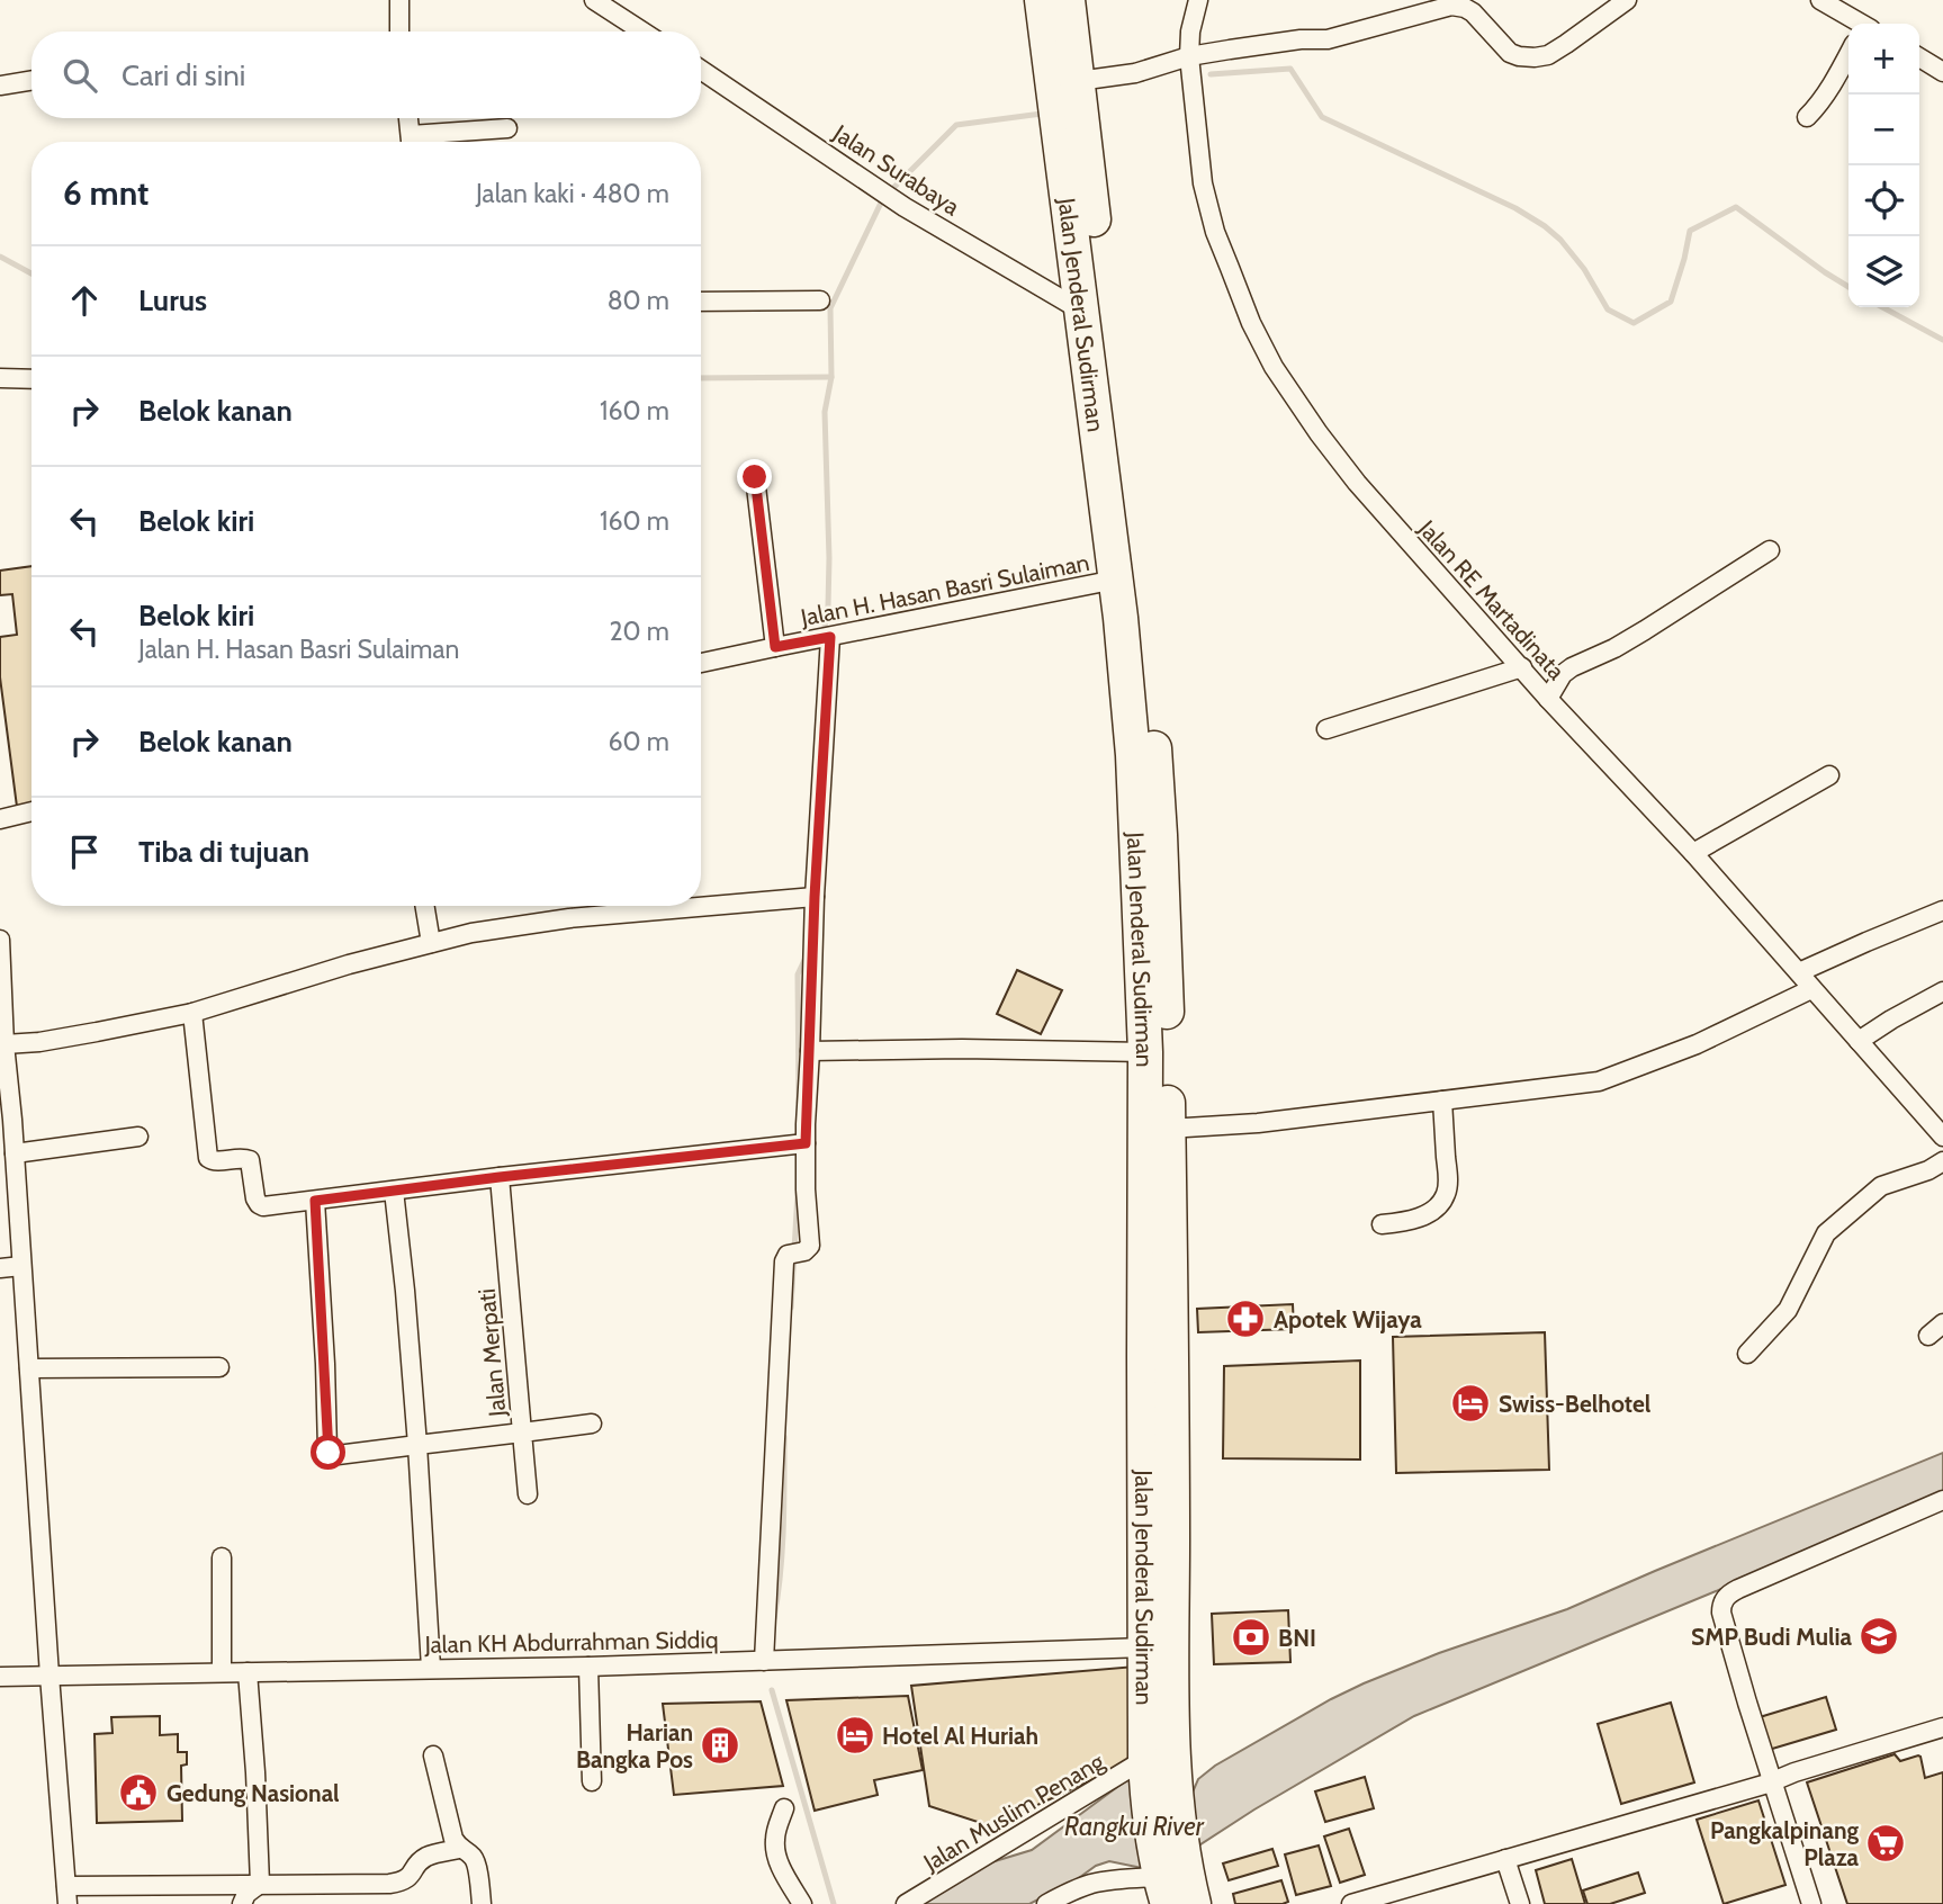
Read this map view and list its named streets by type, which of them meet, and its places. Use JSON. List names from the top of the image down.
{
  "streets": {
    "highway": ["Jalan Jenderal Sudirman"],
    "street": [
      "Jalan Surabaya",
      "Jalan H. Hasan Basri Sulaiman",
      "Jalan RE Martadinata",
      "Jalan Merpati",
      "Jalan KH Abdurrahman Siddiq",
      "Jalan Muslim Penang"
    ]
  },
  "crossings": [
    ["Jalan Surabaya", "Jalan Jenderal Sudirman"],
    ["Jalan Jenderal Sudirman", "Jalan H. Hasan Basri Sulaiman"],
    ["Jalan Jenderal Sudirman", "Jalan KH Abdurrahman Siddiq"],
    ["Jalan Jenderal Sudirman", "Jalan Muslim Penang"]
  ],
  "water": ["Rangkui River"],
  "places": {
    "pharmacy": ["Apotek Wijaya"],
    "hotel": ["Swiss-Belhotel", "Hotel Al Huriah"],
    "school or university": ["SMP Budi Mulia"],
    "bank": ["BNI"],
    "building": ["Harian Bangka Pos"],
    "public building": ["Gedung Nasional"],
    "supermarket": ["Pangkalpinang Plaza"]
  },
  "page": {
    "map_buttons": ["+", "−"],
    "search": "Cari di sini",
    "heading": ["6 mnt", "Jalan kaki · 480 m"],
    "list": [
      ["Lurus", "80 m"],
      ["Belok kanan", "160 m"],
      ["Belok kiri", "160 m"],
      ["Belok kiri", "Jalan H. Hasan Basri Sulaiman", "20 m"],
      ["Belok kanan", "60 m"],
      "Tiba di tujuan"
    ]
  }
}
